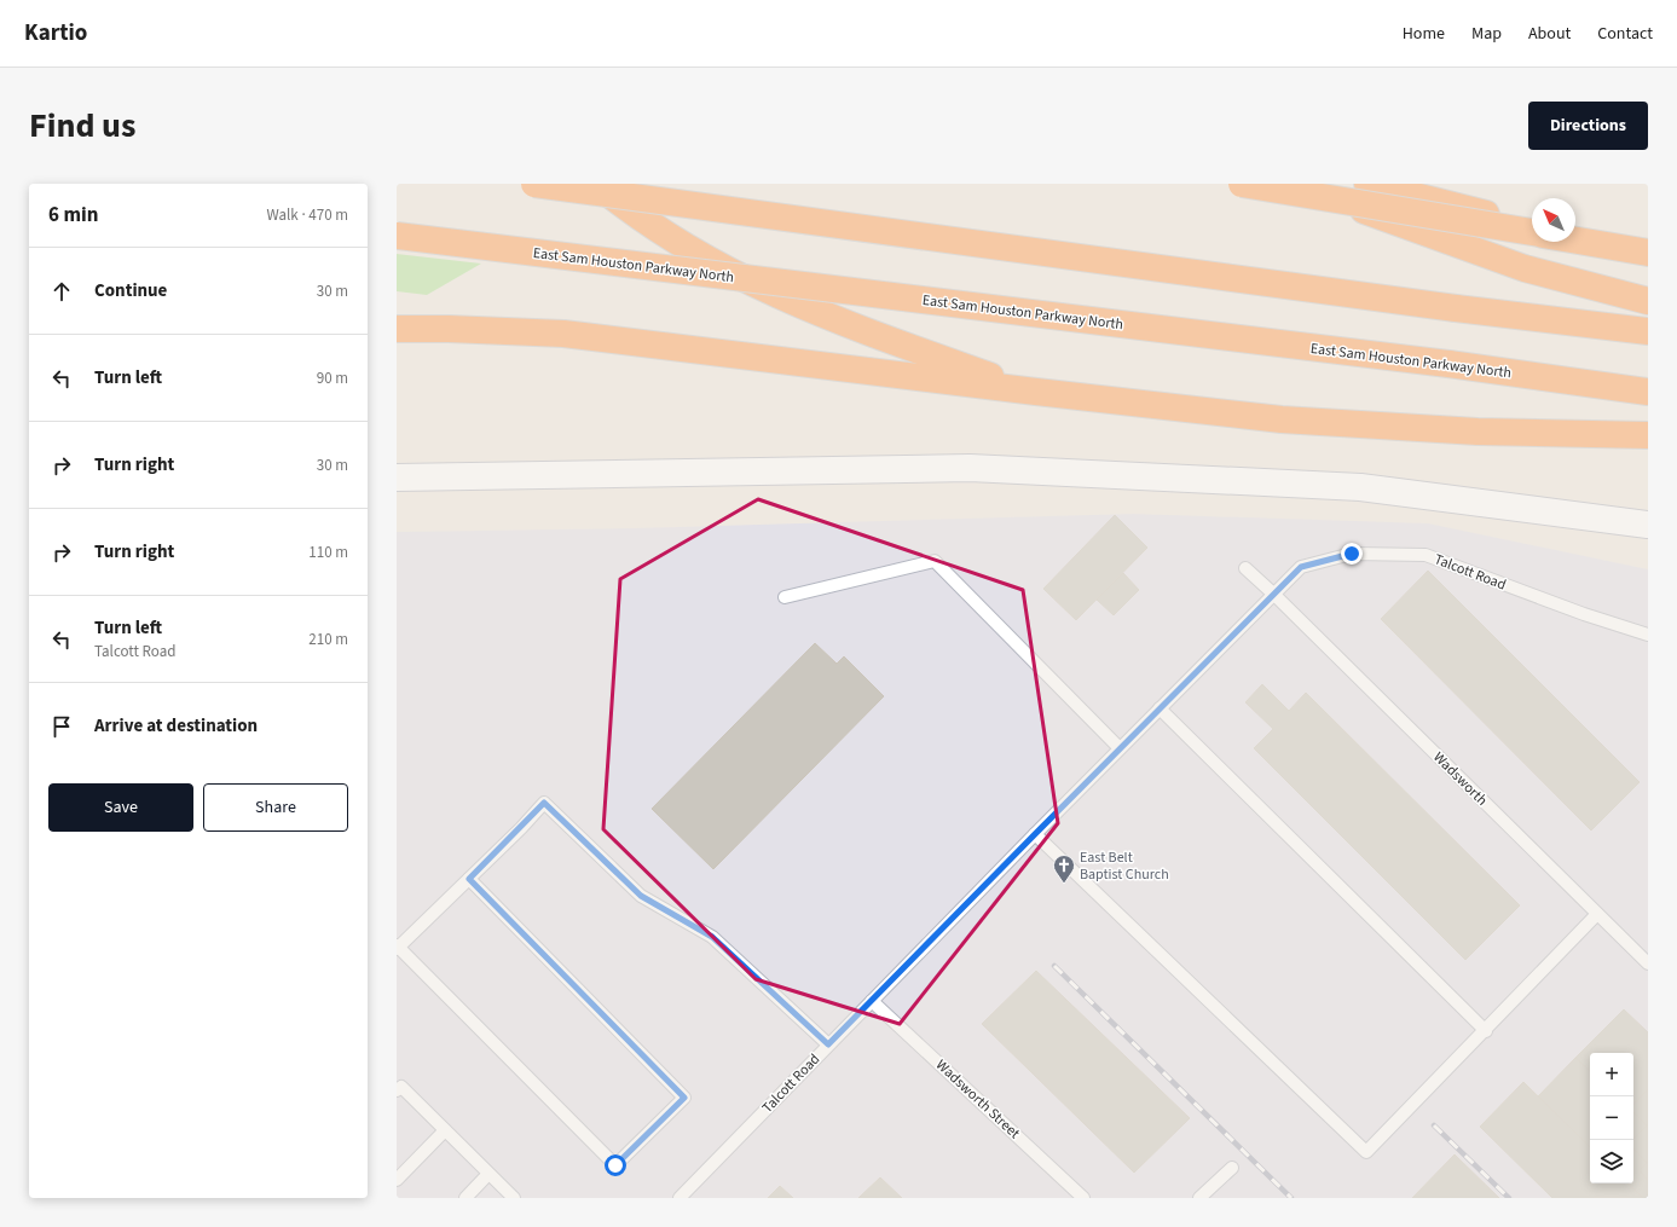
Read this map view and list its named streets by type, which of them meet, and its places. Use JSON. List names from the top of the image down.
{
  "streets": {
    "highway": ["East Sam Houston Parkway North"],
    "lane": ["Talcott Road", "Wadsworth", "Wadsworth Street"]
  },
  "crossings": [
    ["Talcott Road", "Wadsworth"],
    ["Talcott Road", "Wadsworth Street"]
  ],
  "places": {
    "church": ["East Belt Baptist Church"]
  },
  "north": "top left",
  "page": {
    "header": "Kartio",
    "nav": [
      "Home",
      "Map",
      "About",
      "Contact"
    ],
    "title": "Find us",
    "buttons": [
      "Directions",
      ["Save", "Share"]
    ],
    "heading": ["6 min", "Walk · 470 m"],
    "list": [
      ["Continue", "30 m"],
      ["Turn left", "90 m"],
      ["Turn right", "30 m"],
      ["Turn right", "110 m"],
      ["Turn left", "Talcott Road", "210 m"],
      "Arrive at destination"
    ],
    "map_buttons": ["+", "−"]
  }
}
